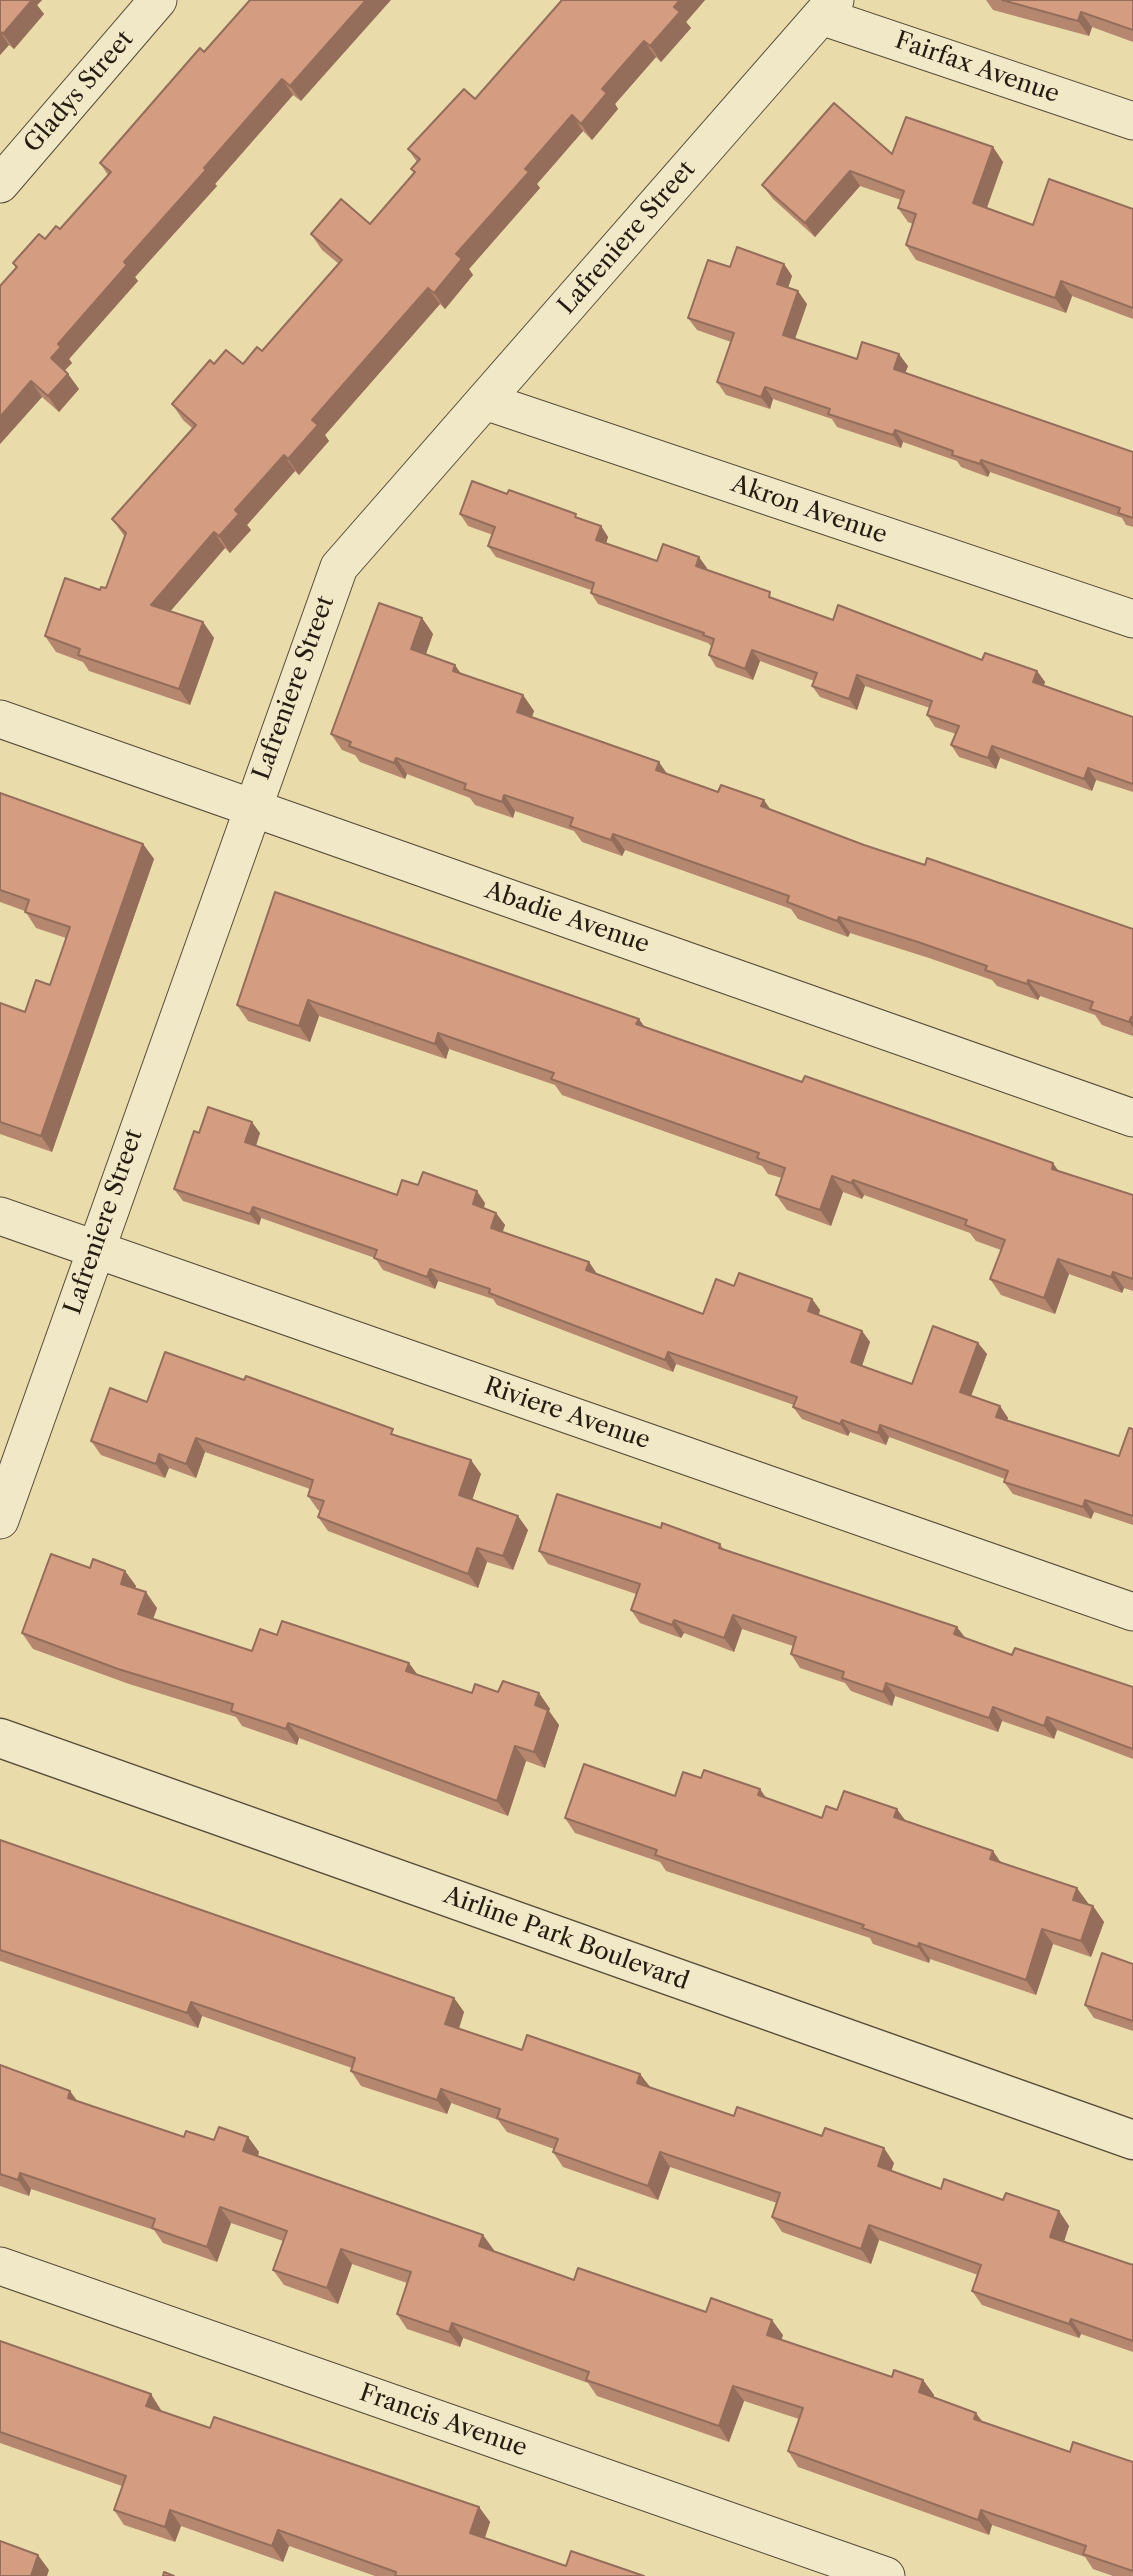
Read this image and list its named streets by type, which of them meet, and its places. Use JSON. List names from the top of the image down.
{
  "streets": {
    "street": [
      "Fairfax Avenue",
      "Gladys Street",
      "Lafreniere Street",
      "Akron Avenue",
      "Abadie Avenue",
      "Riviere Avenue",
      "Airline Park Boulevard",
      "Francis Avenue"
    ]
  },
  "crossings": [
    ["Fairfax Avenue", "Lafreniere Street"],
    ["Lafreniere Street", "Akron Avenue"],
    ["Lafreniere Street", "Abadie Avenue"],
    ["Lafreniere Street", "Riviere Avenue"]
  ]
}
